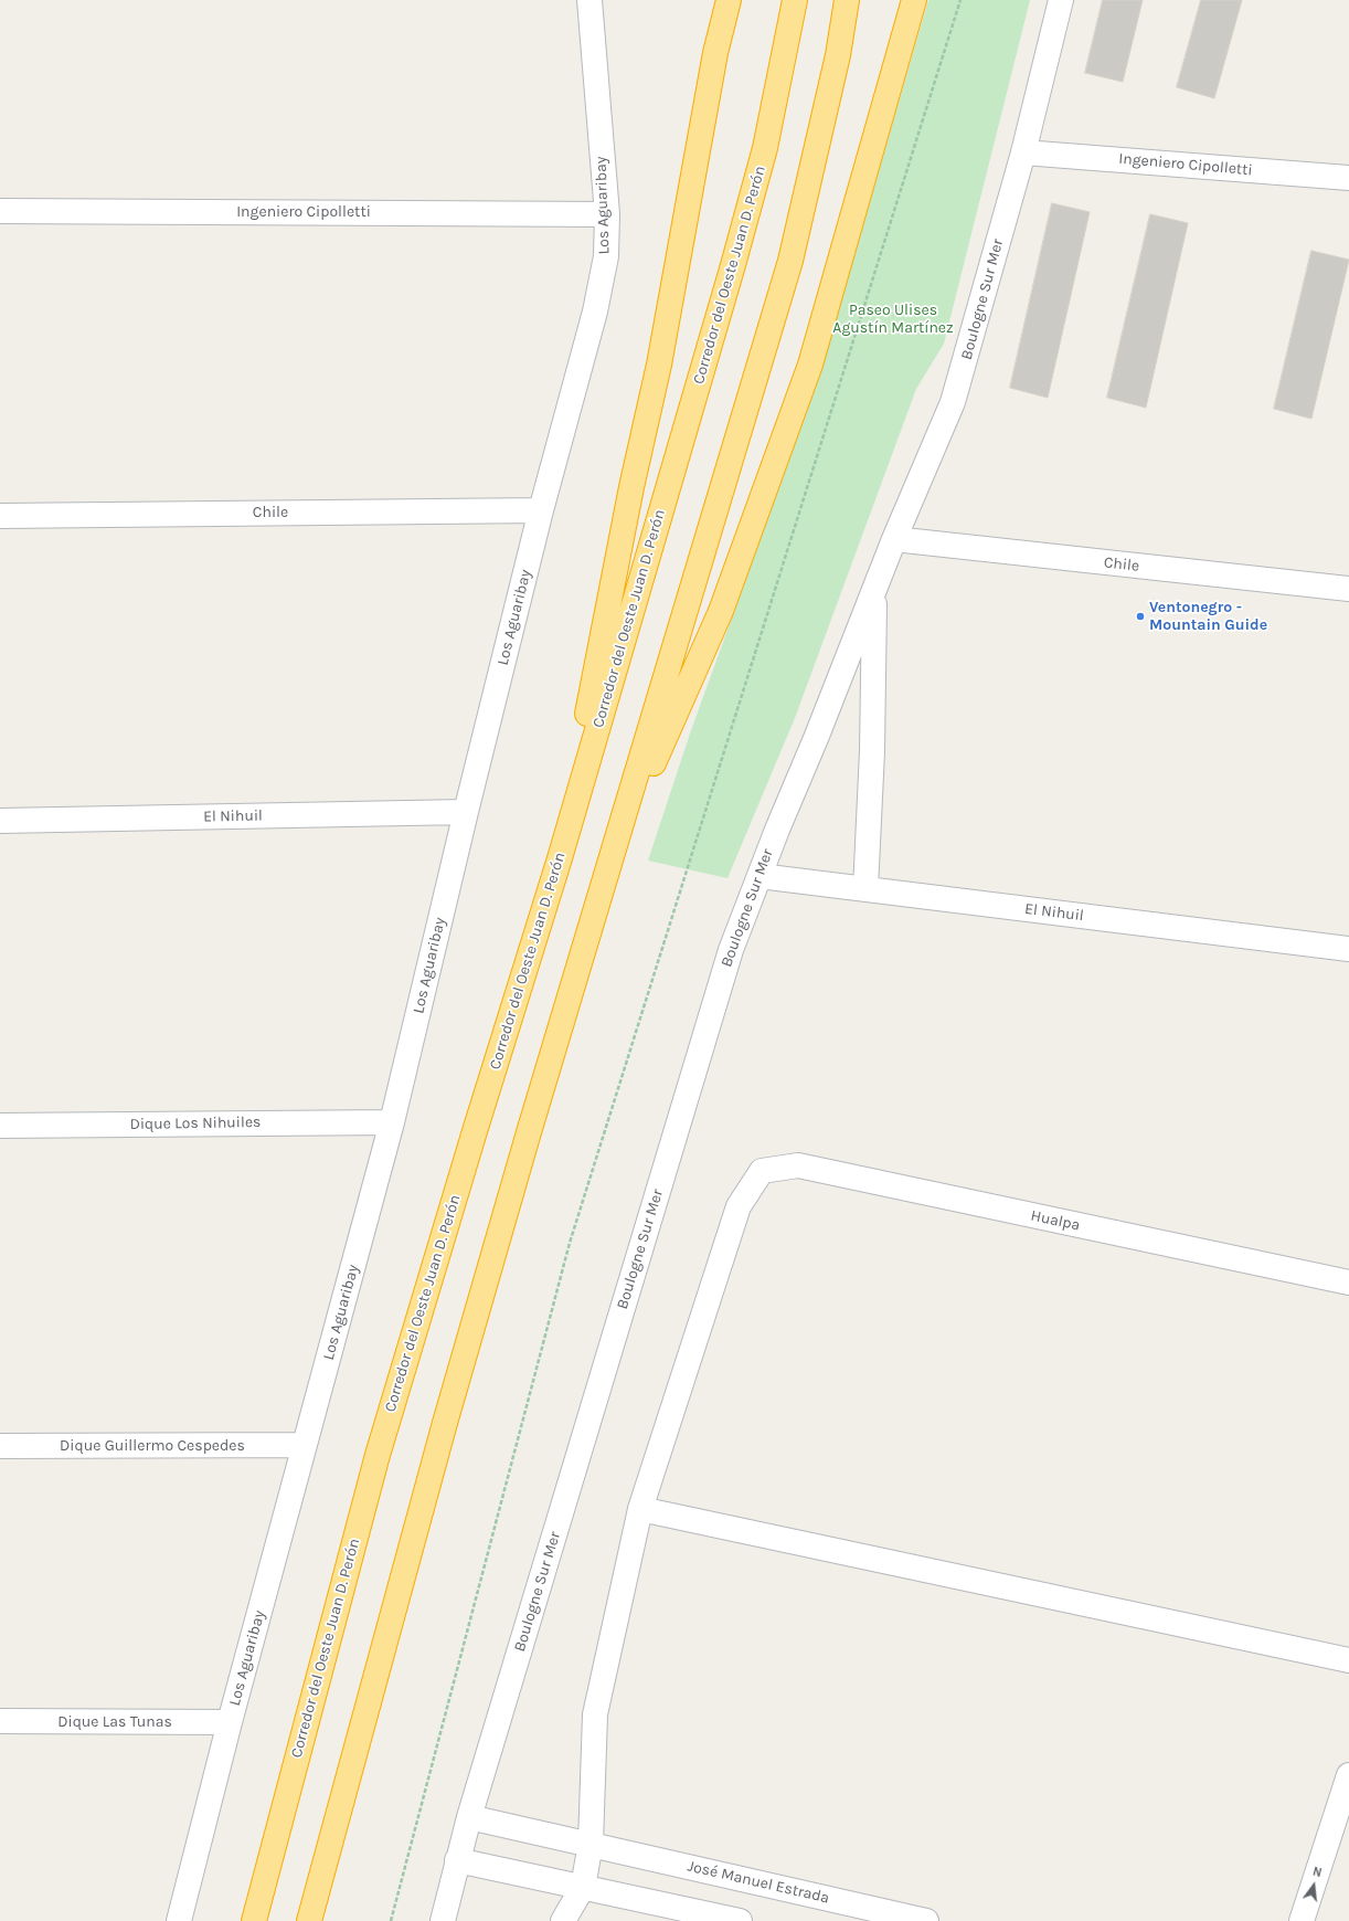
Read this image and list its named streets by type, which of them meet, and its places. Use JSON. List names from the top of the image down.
{
  "streets": {
    "highway": ["Corredor del Oeste Juan D. Perón"],
    "street": [
      "Ingeniero Cipolletti",
      "Los Aguaribay",
      "Boulogne Sur Mer",
      "Chile",
      "El Nihuil",
      "Dique Los Nihuiles",
      "Hualpa",
      "Dique Guillermo Cespedes",
      "Dique Las Tunas",
      "José Manuel Estrada"
    ]
  },
  "crossings": [
    ["Ingeniero Cipolletti", "Los Aguaribay"],
    ["Ingeniero Cipolletti", "Boulogne Sur Mer"],
    ["Los Aguaribay", "Chile"],
    ["Los Aguaribay", "El Nihuil"],
    ["Los Aguaribay", "Dique Los Nihuiles"],
    ["Los Aguaribay", "Dique Guillermo Cespedes"],
    ["Los Aguaribay", "Dique Las Tunas"],
    ["Boulogne Sur Mer", "Chile"],
    ["Boulogne Sur Mer", "El Nihuil"],
    ["Boulogne Sur Mer", "José Manuel Estrada"]
  ],
  "parks": ["Paseo Ulises Agustín Martínez"],
  "places": ["Ventonegro - Mountain Guide"],
  "north": "top"
}
